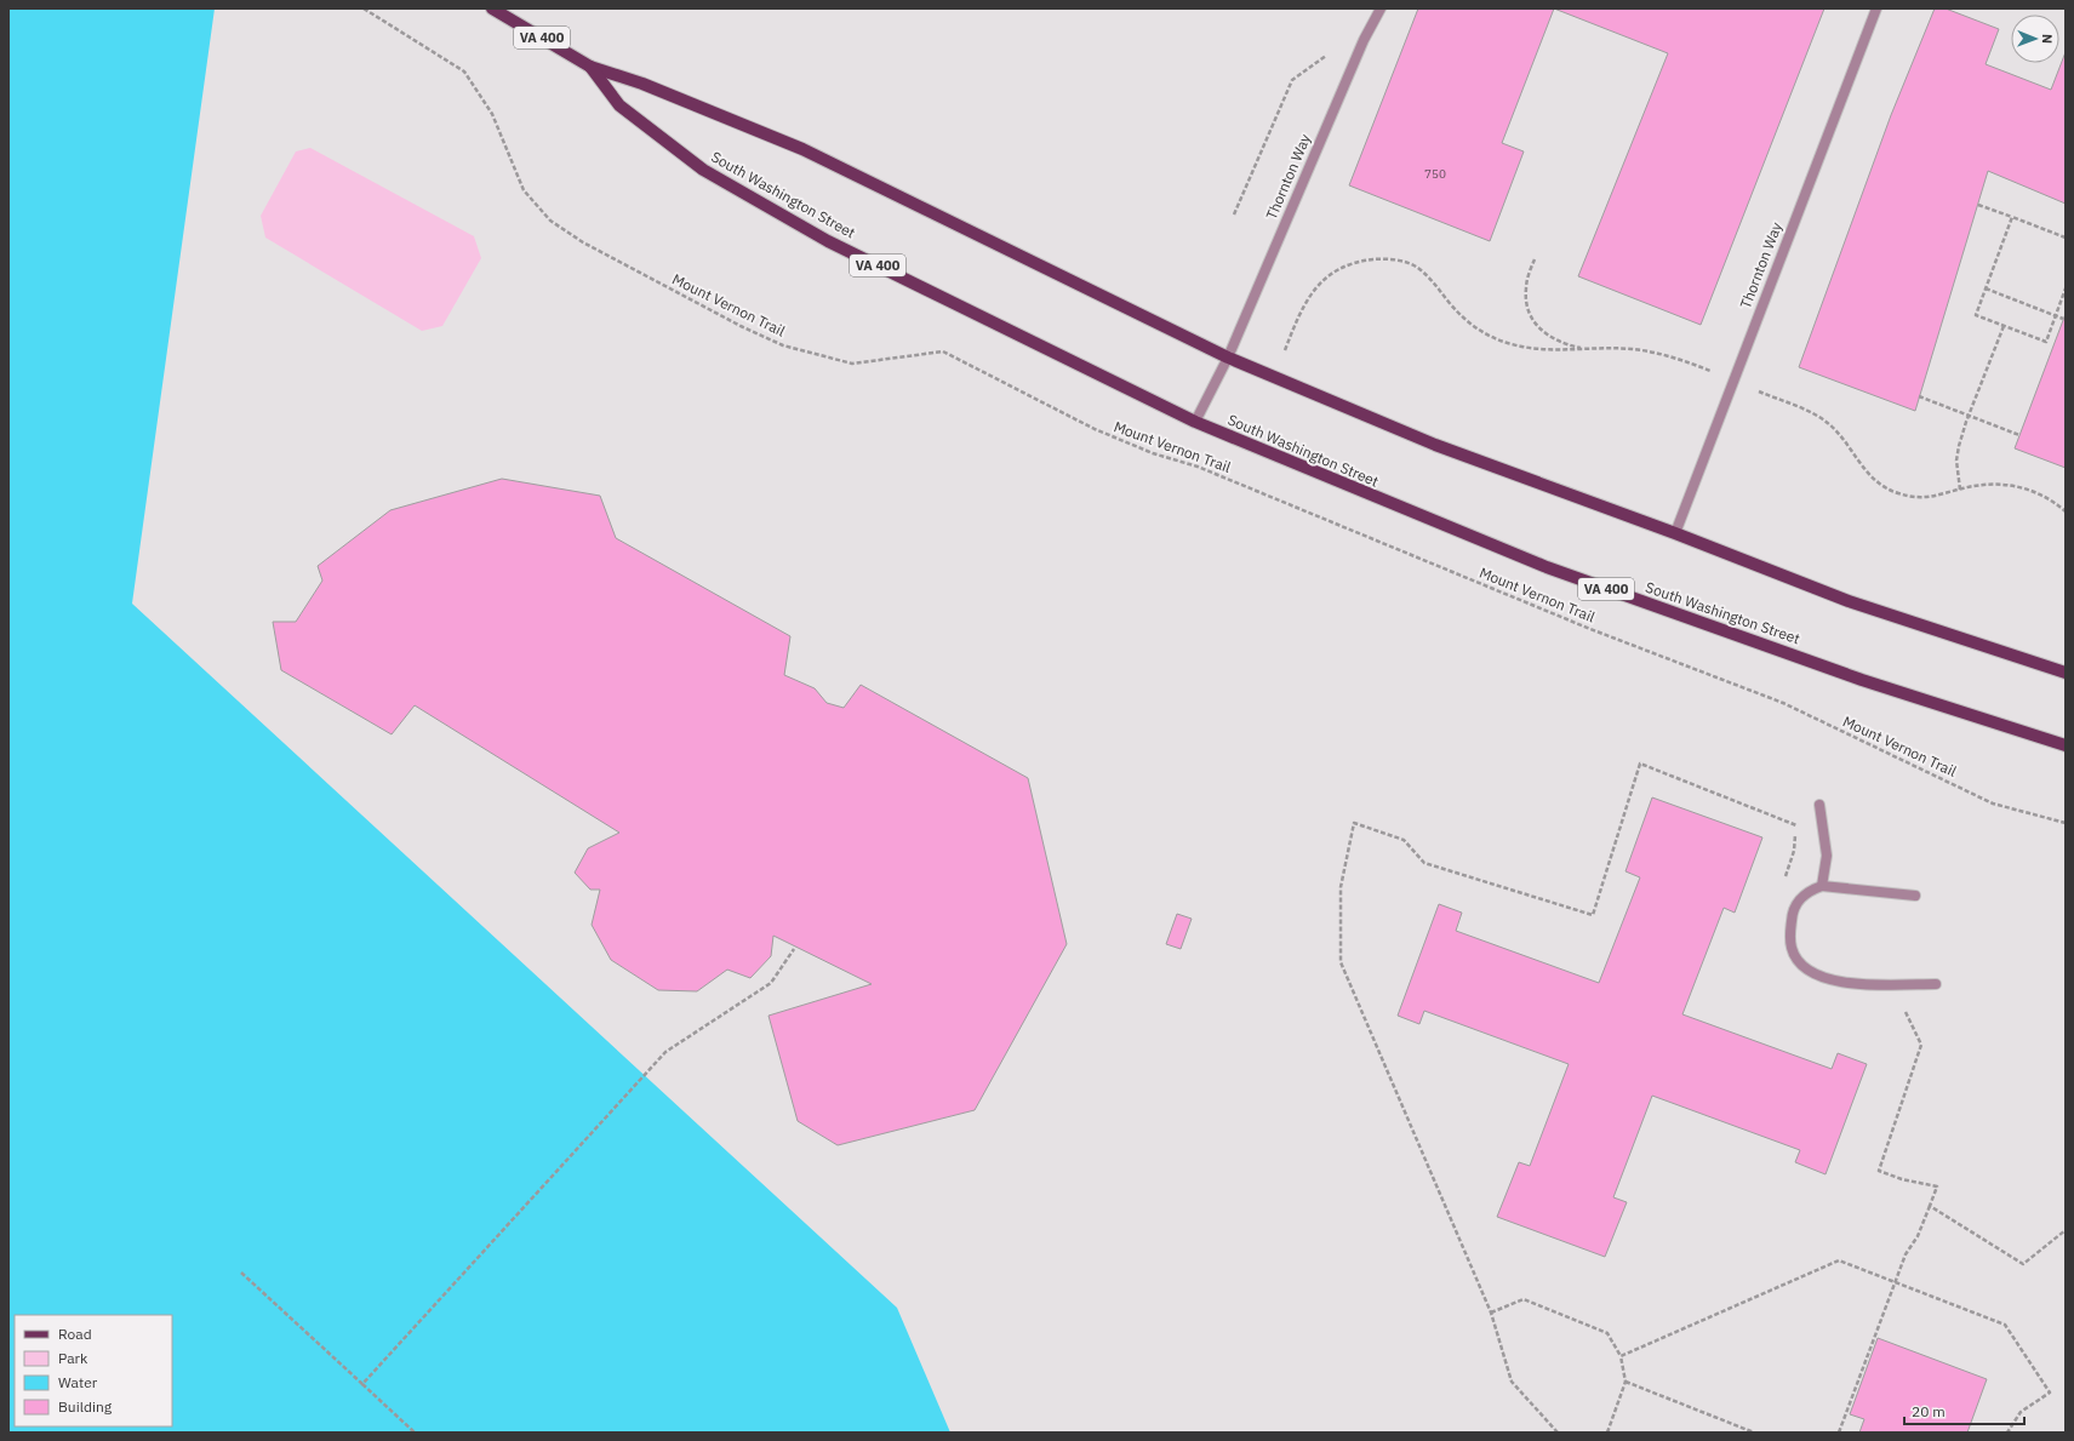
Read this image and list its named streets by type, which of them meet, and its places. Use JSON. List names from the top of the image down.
{
  "streets": {
    "main road": ["VA 400", "South Washington Street"],
    "street": ["Thornton Way"],
    "path": ["Mount Vernon Trail"]
  },
  "crossings": [
    ["Thornton Way", "South Washington Street"]
  ],
  "house_numbers": ["750"],
  "legend": [
    "Road",
    "Park",
    "Water",
    "Building"
  ],
  "scale_bar": "20 m",
  "north": "right"
}
